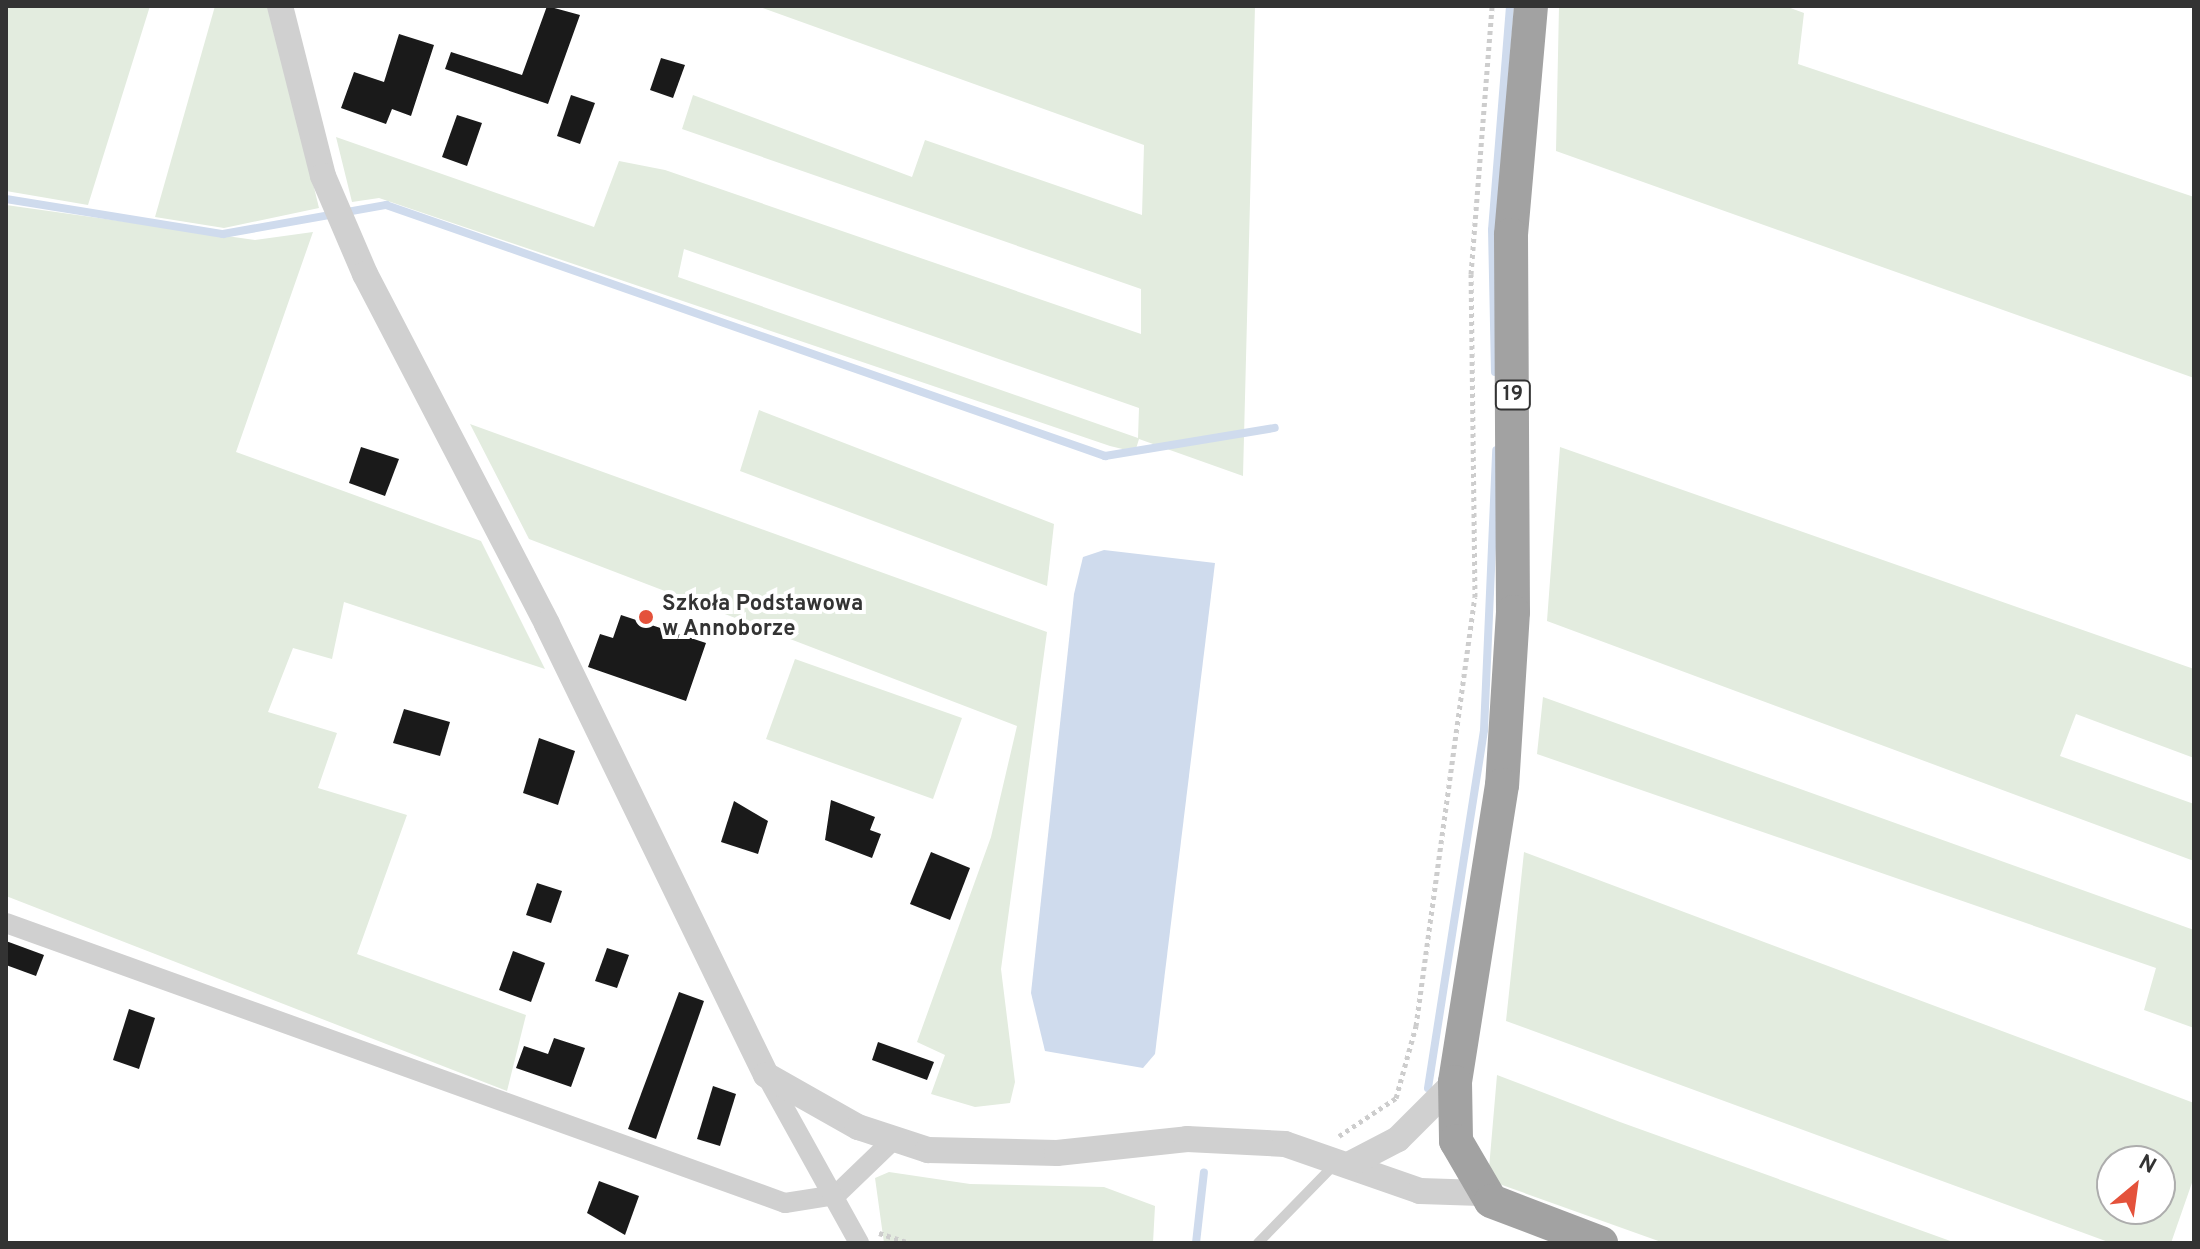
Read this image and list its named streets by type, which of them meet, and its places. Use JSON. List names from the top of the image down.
{
  "streets": {
    "highway": ["19"]
  },
  "places": ["Szkoła Podstawowa w Annoborze"],
  "north": "top right"
}
